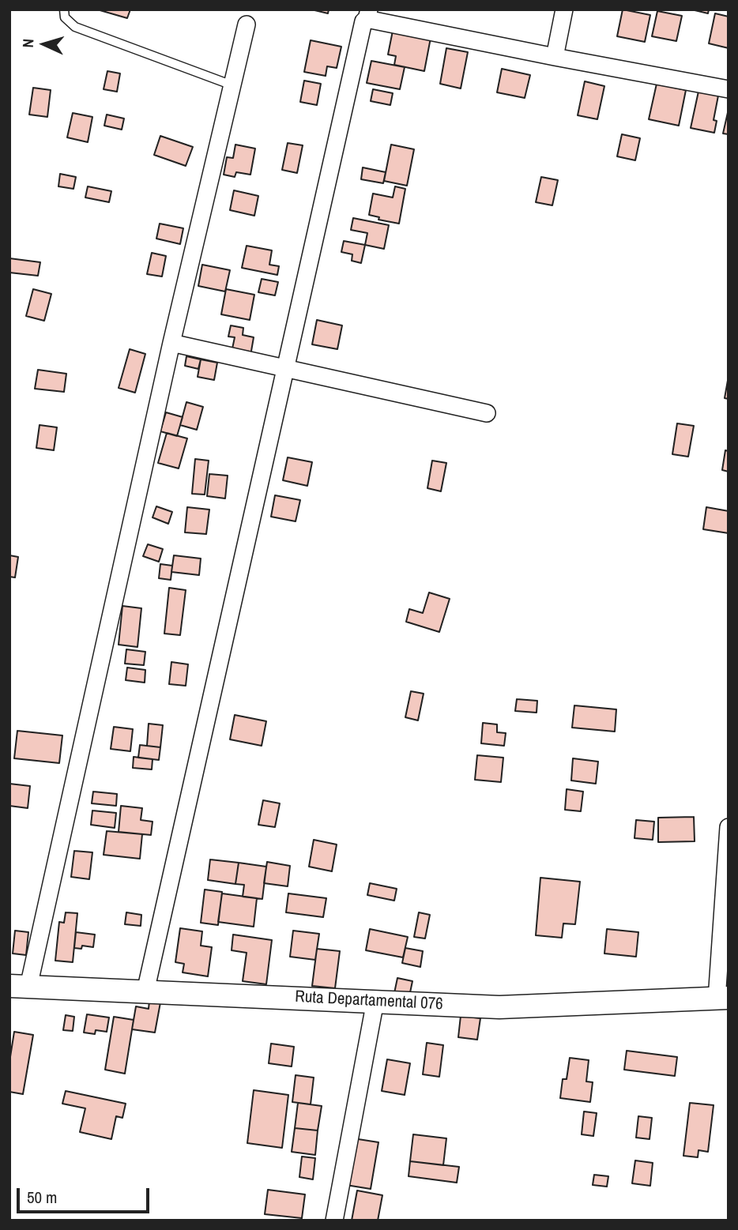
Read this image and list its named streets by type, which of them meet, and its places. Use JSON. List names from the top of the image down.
{
  "streets": {
    "main road": ["Ruta Departamental 076"]
  },
  "scale_bar": "50 m",
  "north": "left"
}
